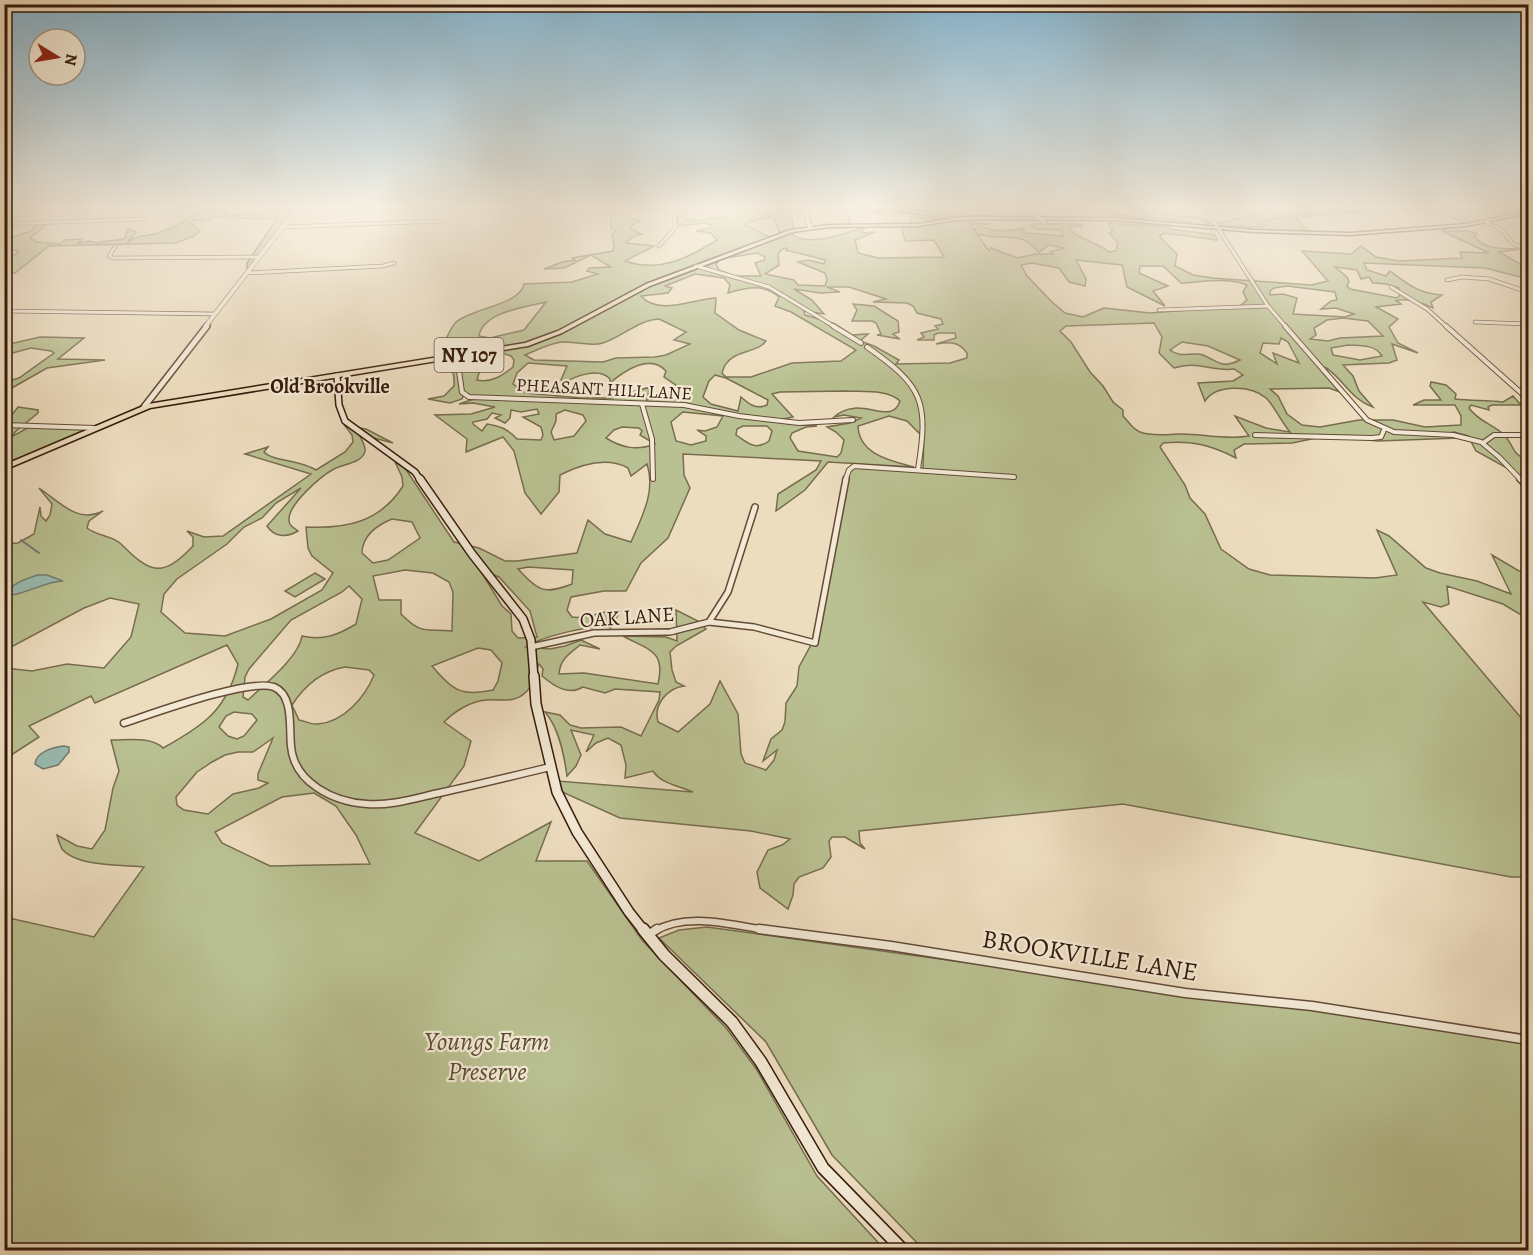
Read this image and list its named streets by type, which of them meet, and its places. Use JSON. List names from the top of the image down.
{
  "streets": {
    "main road": ["NY 107"],
    "street": ["PHEASANT HILL LANE", "OAK LANE", "BROOKVILLE LANE"]
  },
  "crossings": [
    ["NY 107", "PHEASANT HILL LANE"]
  ],
  "districts": ["Old Brookville"],
  "parks": ["Youngs Farm Preserve"],
  "north": "right"
}
